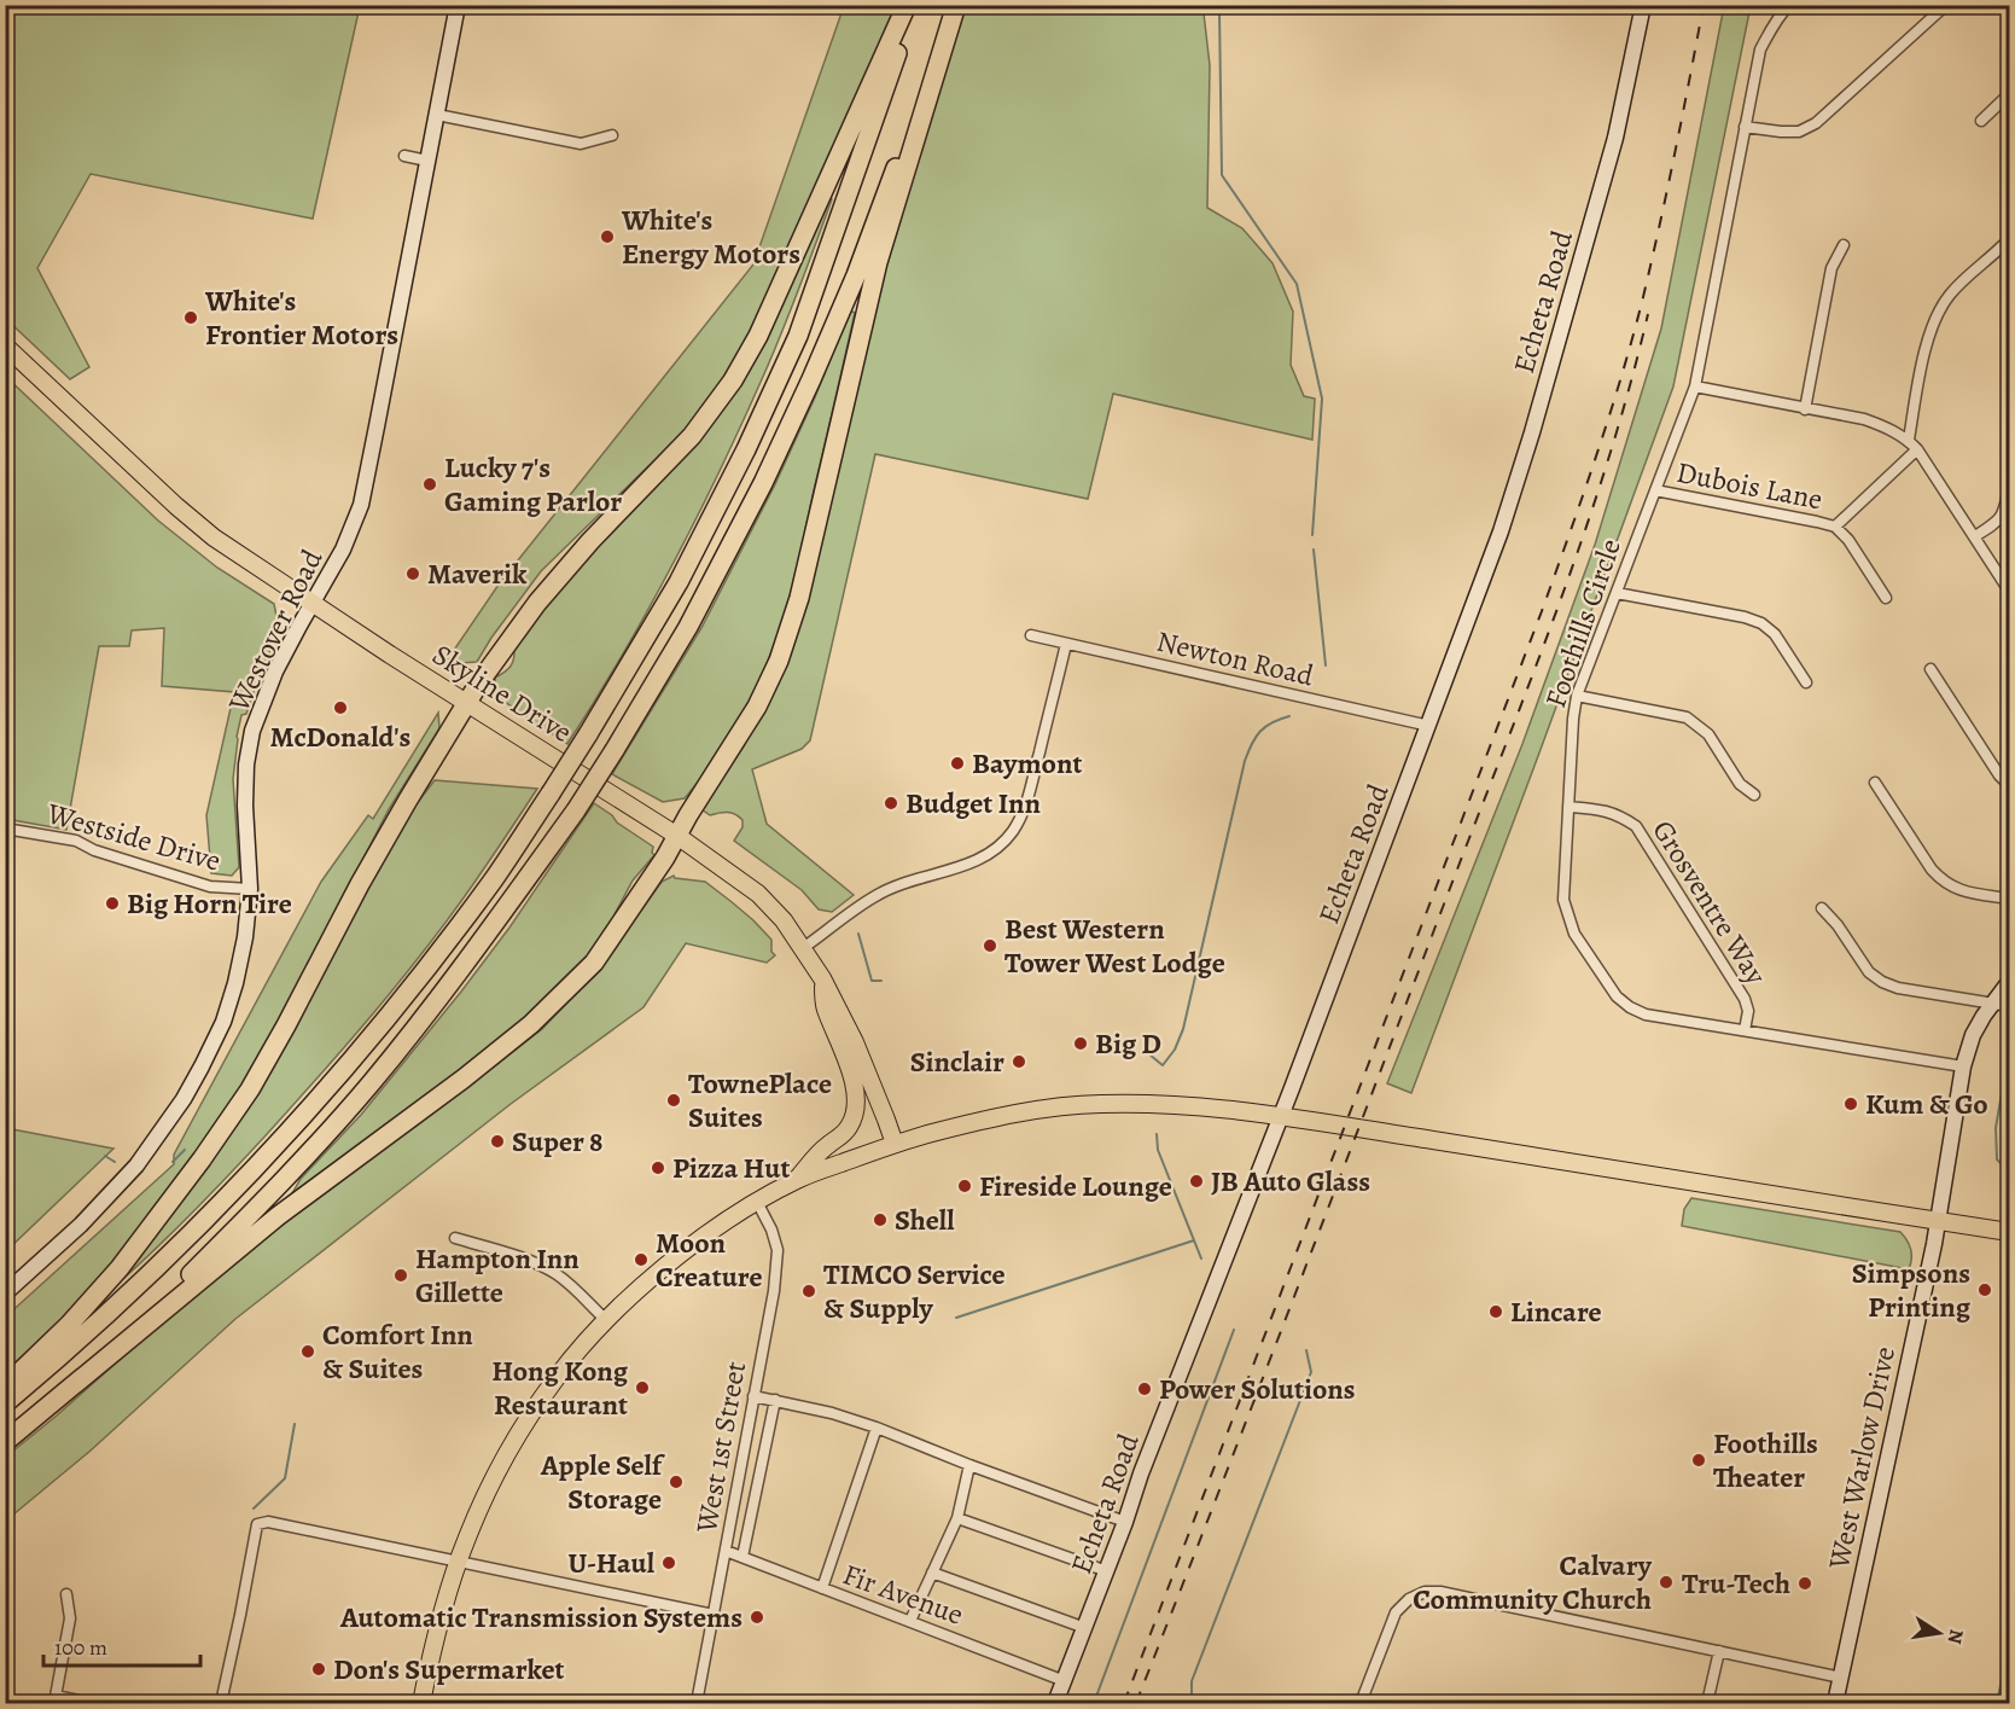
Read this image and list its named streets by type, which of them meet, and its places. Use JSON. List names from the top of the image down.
{
  "streets": {
    "main road": ["Skyline Drive"],
    "street": [
      "Echeta Road",
      "Dubois Lane",
      "Foothills Circle",
      "Westover Road",
      "Newton Road",
      "Westside Drive",
      "Grosventre Way",
      "West 1st Street",
      "West Warlow Drive",
      "Fir Avenue"
    ]
  },
  "crossings": [
    ["Echeta Road", "Newton Road"],
    ["Echeta Road", "Fir Avenue"],
    ["Dubois Lane", "Foothills Circle"],
    ["Foothills Circle", "Grosventre Way"],
    ["Foothills Circle", "West Warlow Drive"],
    ["Westover Road", "Skyline Drive"],
    ["Westover Road", "Westside Drive"],
    ["West 1st Street", "Fir Avenue"]
  ],
  "places": [
    "White's Energy Motors",
    "White's Frontier Motors",
    "Lucky 7's Gaming Parlor",
    "Maverik",
    "McDonald's",
    "Baymont",
    "Budget Inn",
    "Big Horn Tire",
    "Best Western Tower West Lodge",
    "Big D",
    "Sinclair",
    "TownePlace Suites",
    "Kum & Go",
    "Super 8",
    "Pizza Hut",
    "JB Auto Glass",
    "Fireside Lounge",
    "Shell",
    "Moon Creature",
    "Hampton Inn Gillette",
    "Simpsons Printing",
    "TIMCO Service & Supply",
    "Lincare",
    "Comfort Inn & Suites",
    "Hong Kong Restaurant",
    "Power Solutions",
    "Foothills Theater",
    "Apple Self Storage",
    "U-Haul",
    "Calvary Community Church",
    "Tru-Tech",
    "Automatic Transmission Systems",
    "Don's Supermarket"
  ],
  "scale_bar": "100 m",
  "north": "right"
}
